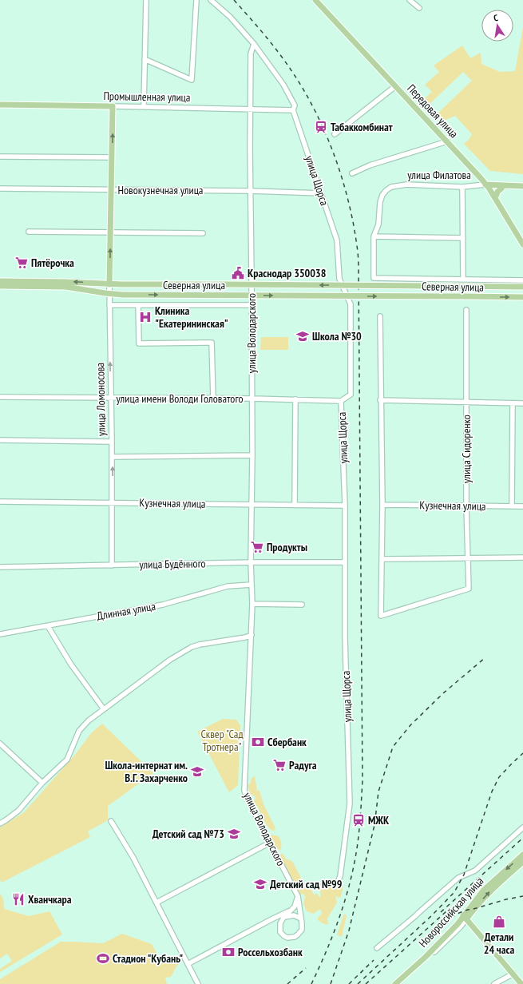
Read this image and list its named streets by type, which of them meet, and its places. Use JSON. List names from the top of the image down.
{
  "streets": {
    "main road": [
      "Промышленная улица",
      "Передовая улица",
      "улица Филатова",
      "Северная улица",
      "улица Ломоносова",
      "Новороссийская улица"
    ],
    "street": [
      "улица Щорса",
      "Новокузнечная улица",
      "улица Володарского",
      "улица имени Володи Головатого",
      "улица Сидоренко",
      "Кузнечная улица",
      "улица Будённого",
      "Длинная улица"
    ]
  },
  "crossings": [
    ["Промышленная улица", "улица Щорса"],
    ["Промышленная улица", "улица Володарского"],
    ["Промышленная улица", "улица Ломоносова"],
    ["Передовая улица", "улица Филатова"],
    ["улица Щорса", "Новокузнечная улица"],
    ["улица Щорса", "улица Володарского"],
    ["улица Щорса", "улица имени Володи Головатого"],
    ["улица Щорса", "Кузнечная улица"],
    ["улица Щорса", "улица Будённого"],
    ["Новокузнечная улица", "улица Володарского"],
    ["Новокузнечная улица", "улица Ломоносова"],
    ["Северная улица", "улица Ломоносова"],
    ["улица Володарского", "улица имени Володи Головатого"],
    ["улица Володарского", "Кузнечная улица"],
    ["улица Володарского", "улица Будённого"],
    ["улица Володарского", "Длинная улица"],
    ["улица имени Володи Головатого", "улица Ломоносова"],
    ["улица Ломоносова", "Кузнечная улица"],
    ["улица Ломоносова", "улица Будённого"],
    ["улица Сидоренко", "Кузнечная улица"]
  ],
  "one_way": ["улица Ломоносова"],
  "parks": ["Сквер \"Сад Тротнера\""],
  "places": {
    "station": ["Табаккомбинат", "МЖК"],
    "supermarket": ["Пятёрочка", "Продукты", "Радуга"],
    "public building": ["Краснодар 350038"],
    "hospital": ["Клиника \"Екатерининская\""],
    "school or university": [
      "Школа №30",
      "Школа-интернат им. В.Г. Захарченко",
      "Детский сад №73",
      "Детский сад №99"
    ],
    "bank": ["Сбербанк", "Россельхозбанк"],
    "restaurant": ["Хванчкара"],
    "shop": ["Детали 24 часа"],
    "sports": ["Стадион \"Кубань\""]
  },
  "north": "top"
}
